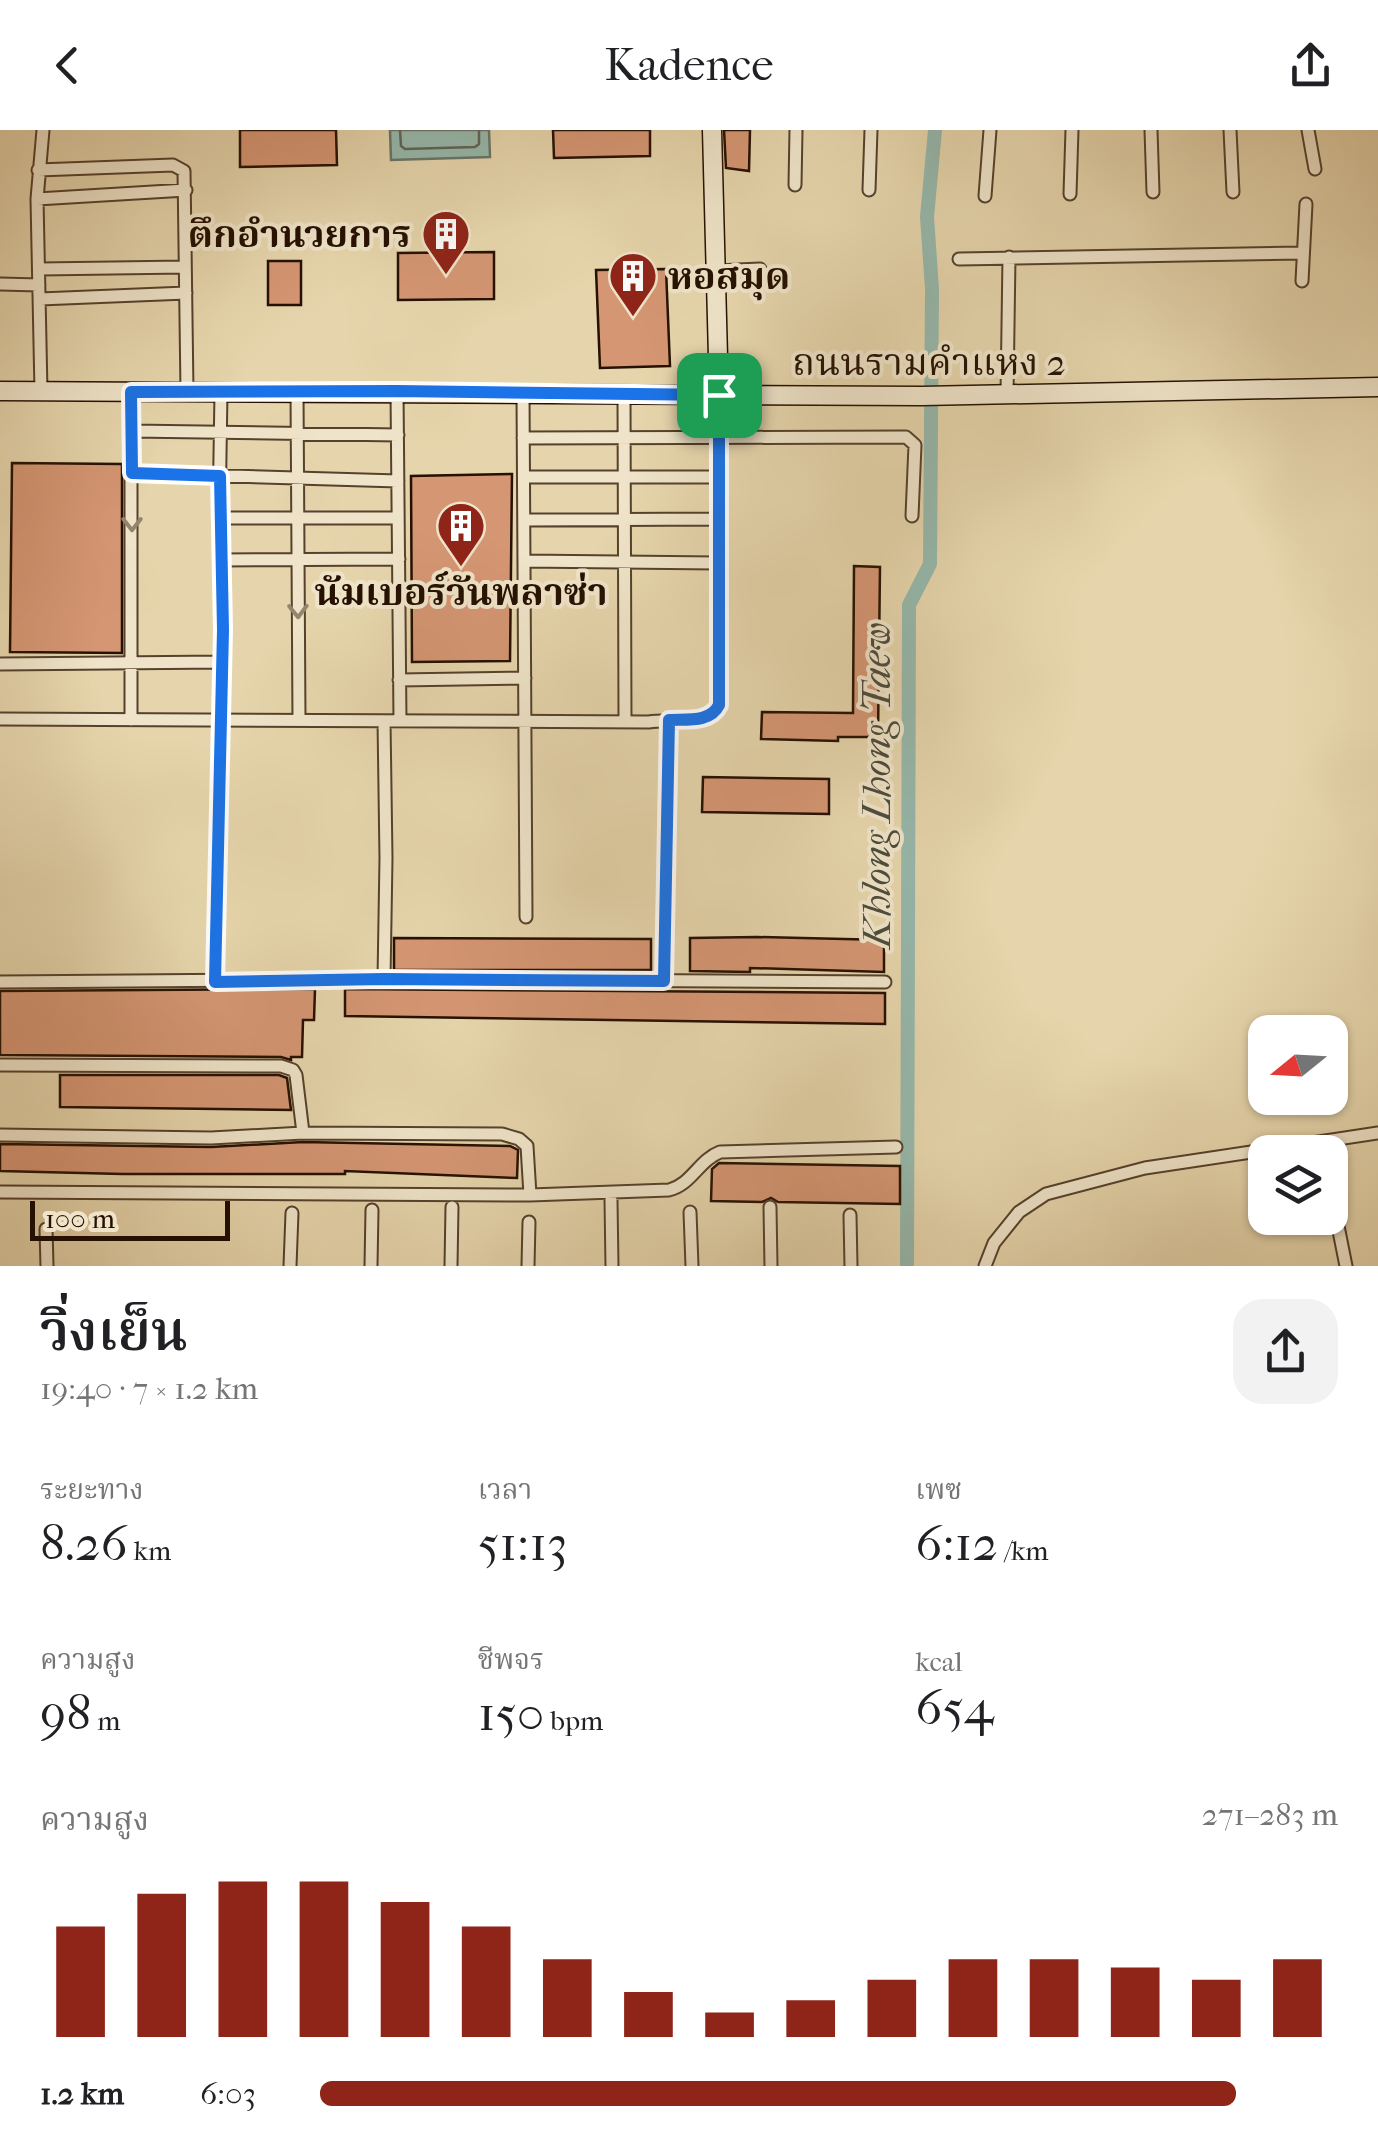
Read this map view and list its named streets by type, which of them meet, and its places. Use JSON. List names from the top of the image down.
{
  "streets": {
    "main road": ["ถนนรามคำแหง 2"]
  },
  "water": ["Khlong Lhong Taew"],
  "places": {
    "building": ["ตึกอำนวยการ", "หอสมุด", "นัมเบอร์วันพลาซ่า"]
  },
  "scale_bar": "100 m",
  "north": "left",
  "page": {
    "header": "Kadence",
    "scale": "100 m",
    "heading": ["วิ่งเย็น", "19:40 · 7 × 1.2 km"],
    "stats": [
      ["ระยะทาง", "8.26 km"],
      ["เวลา", "51:13"],
      ["เพซ", "6:12 /km"],
      ["ความสูง", "98 m"],
      ["ชีพจร", "150 bpm"],
      ["kcal", "654"]
    ],
    "chart": ["ความสูง", "271–283 m"],
    "list": [
      {
        "name": "1.2 km",
        "note": "6:03"
      }
    ]
  }
}
